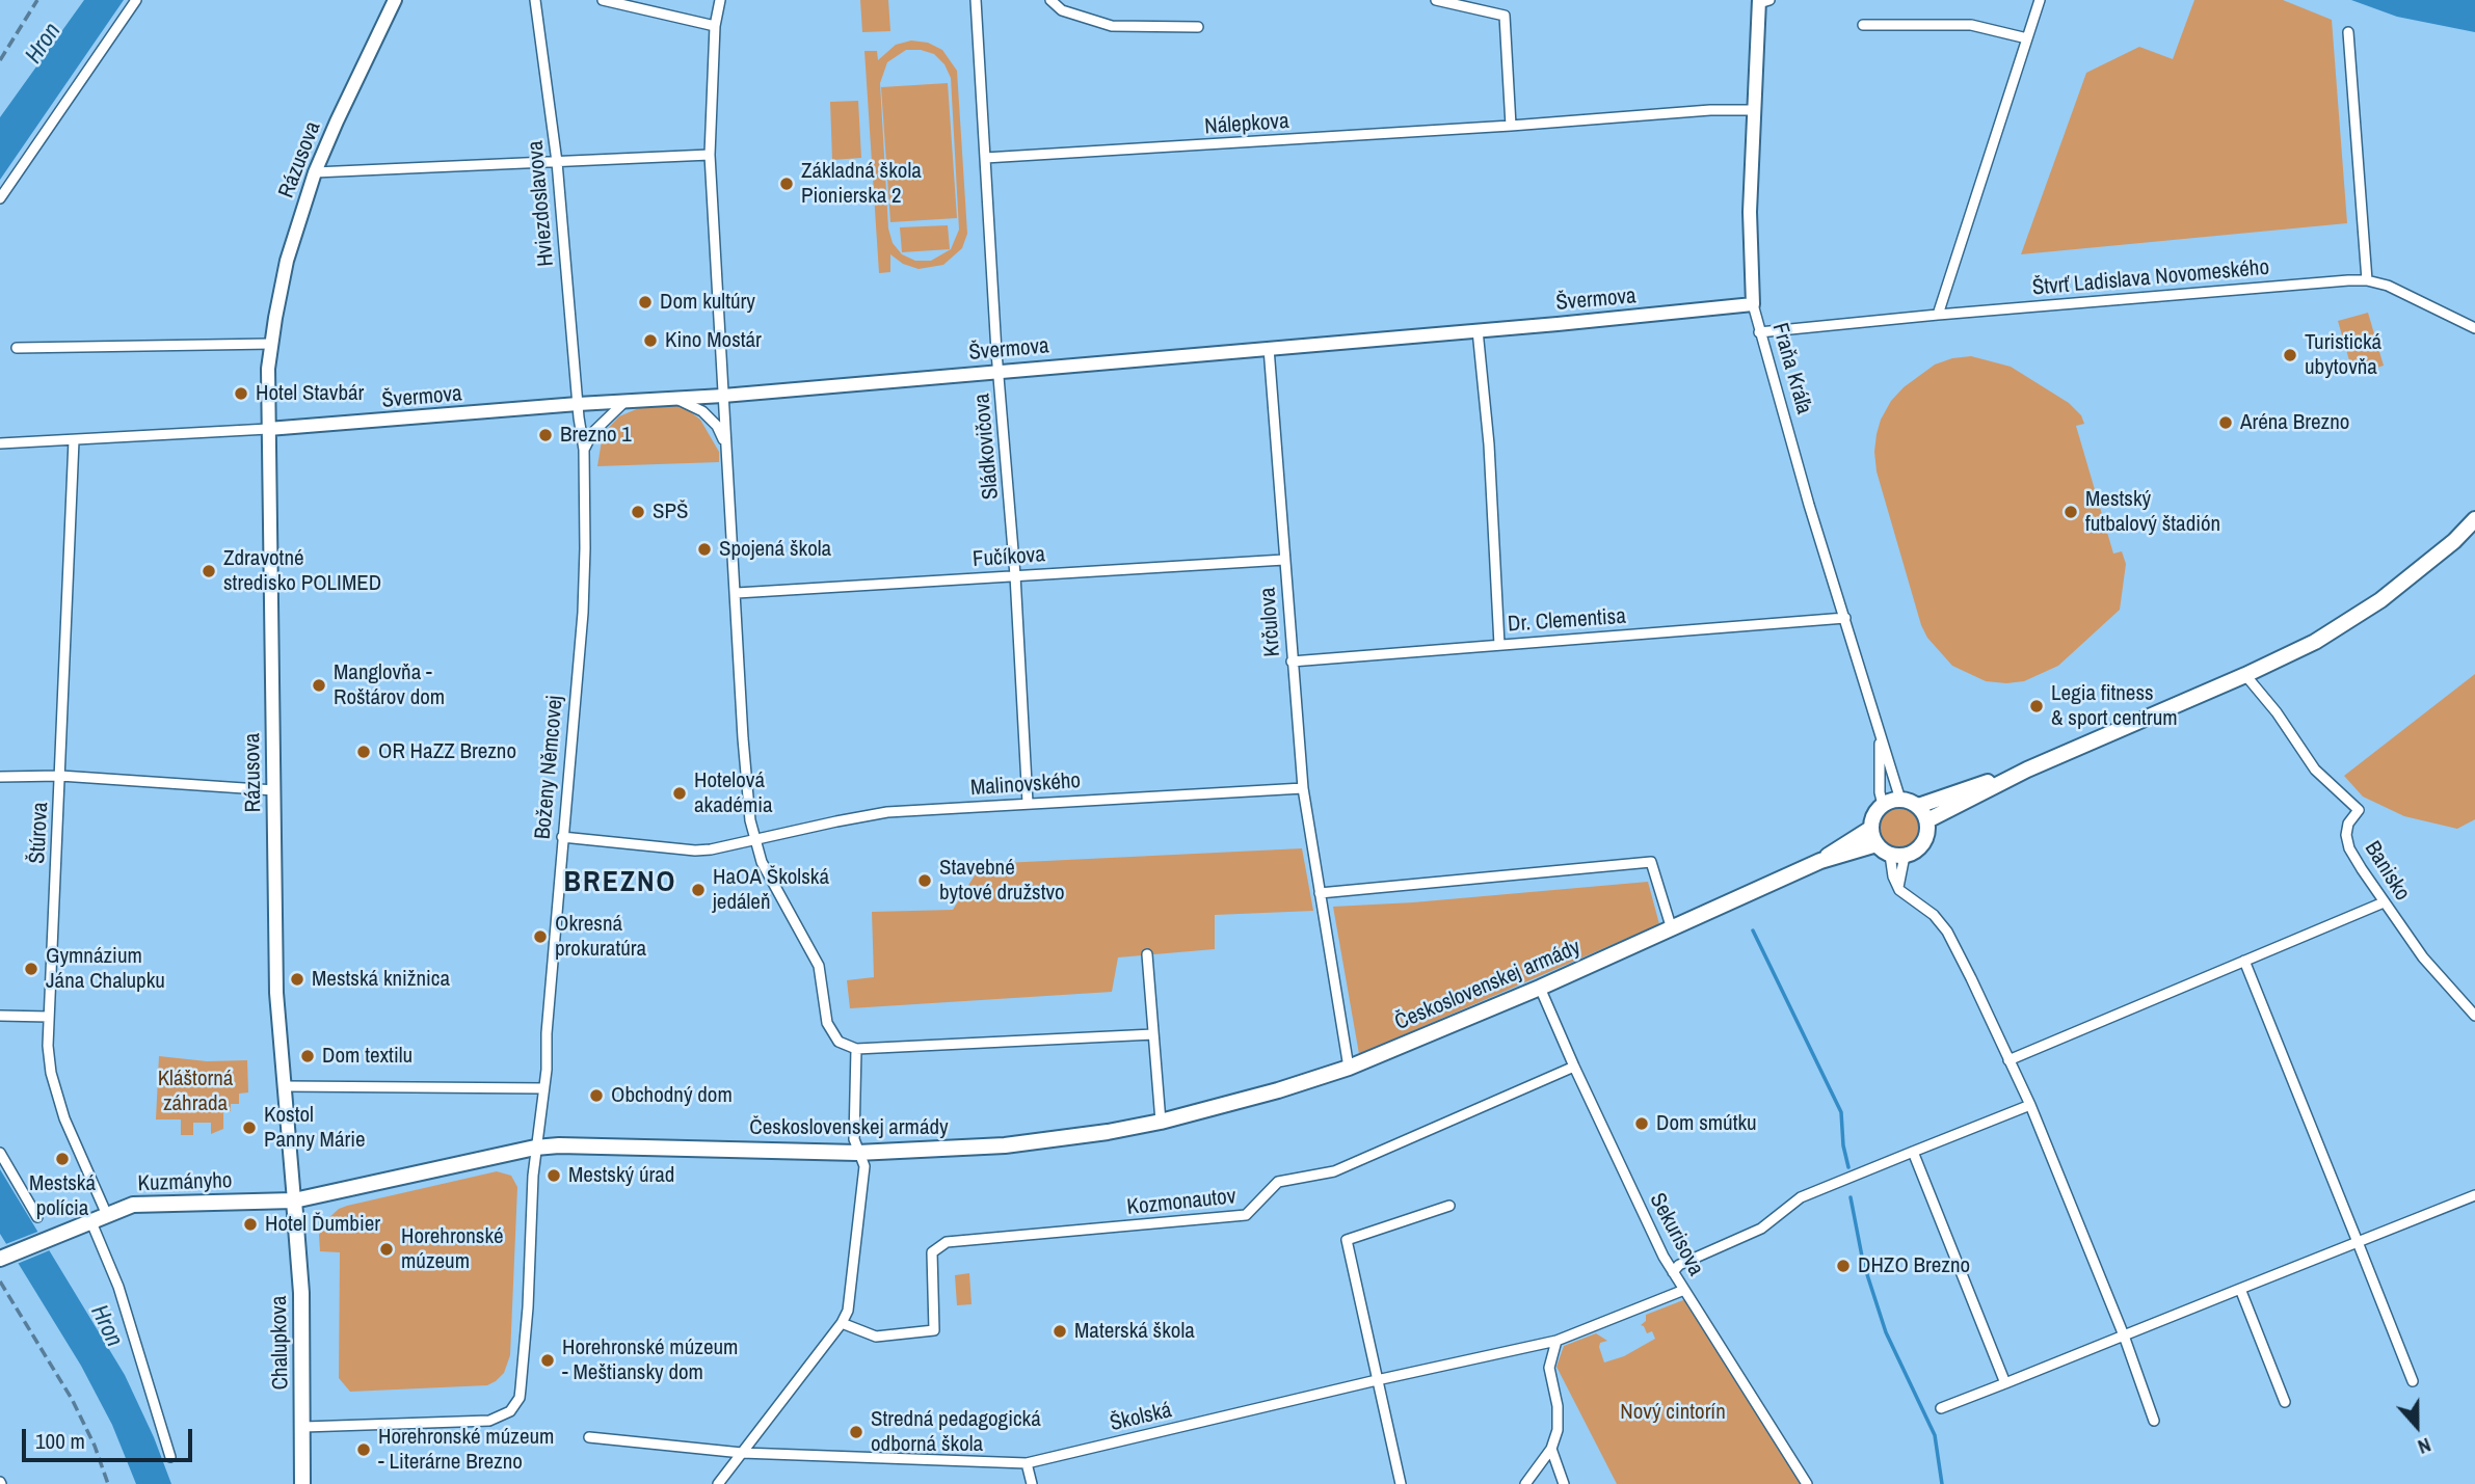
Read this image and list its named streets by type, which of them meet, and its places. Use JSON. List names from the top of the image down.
{
  "streets": {
    "main road": ["Československej armády", "Kuzmányho", "Chalupkova"],
    "street": [
      "Nálepkova",
      "Rázusova",
      "Hviezdoslavova",
      "Štvrť Ladislava Novomeského",
      "Švermova",
      "Fraňa Kráľa",
      "Sládkovičova",
      "Fučíkova",
      "Dr. Clementisa",
      "Krčulova",
      "Boženy Němcovej",
      "Malinovského",
      "Štúrova",
      "Banisko",
      "Kozmonautov",
      "Sekurisova",
      "Školská"
    ]
  },
  "crossings": [
    ["Nálepkova", "Fraňa Kráľa"],
    ["Nálepkova", "Sládkovičova"],
    ["Rázusova", "Švermova"],
    ["Rázusova", "Československej armády"],
    ["Rázusova", "Kuzmányho"],
    ["Rázusova", "Chalupkova"],
    ["Hviezdoslavova", "Švermova"],
    ["Hviezdoslavova", "Boženy Němcovej"],
    ["Štvrť Ladislava Novomeského", "Fraňa Kráľa"],
    ["Švermova", "Fraňa Kráľa"],
    ["Švermova", "Sládkovičova"],
    ["Švermova", "Krčulova"],
    ["Švermova", "Boženy Němcovej"],
    ["Fraňa Kráľa", "Dr. Clementisa"],
    ["Fraňa Kráľa", "Československej armády"],
    ["Sládkovičova", "Fučíkova"],
    ["Sládkovičova", "Malinovského"],
    ["Fučíkova", "Krčulova"],
    ["Dr. Clementisa", "Krčulova"],
    ["Krčulova", "Malinovského"],
    ["Krčulova", "Československej armády"],
    ["Boženy Němcovej", "Malinovského"],
    ["Boženy Němcovej", "Československej armády"],
    ["Boženy Němcovej", "Chalupkova"],
    ["Štúrova", "Kuzmányho"],
    ["Československej armády", "Kuzmányho"],
    ["Československej armády", "Sekurisova"],
    ["Československej armády", "Chalupkova"],
    ["Kuzmányho", "Chalupkova"],
    ["Kozmonautov", "Sekurisova"],
    ["Sekurisova", "Školská"]
  ],
  "districts": ["BREZNO"],
  "water": ["Hron"],
  "parks": ["Kláštorná záhrada", "Nový cintorín"],
  "places": [
    "Základná škola Pionierska 2",
    "Dom kultúry",
    "Kino Mostár",
    "Turistická ubytovňa",
    "Hotel Stavbár",
    "Aréna Brezno",
    "Brezno 1",
    "SPŠ",
    "Mestský futbalový štadión",
    "Spojená škola",
    "Zdravotné stredisko POLIMED",
    "Manglovňa - Roštárov dom",
    "Legia fitness & sport centrum",
    "OR HaZZ Brezno",
    "Hotelová akadémia",
    "Stavebné bytové družstvo",
    "HaOA Školská jedáleň",
    "Okresná prokuratúra",
    "Gymnázium Jána Chalupku",
    "Mestská knižnica",
    "Dom textilu",
    "Obchodný dom",
    "Dom smútku",
    "Kostol Panny Márie",
    "Mestská polícia",
    "Mestský úrad",
    "Hotel Ďumbier",
    "Horehronské múzeum",
    "DHZO Brezno",
    "Materská škola",
    "Horehronské múzeum - Meštiansky dom",
    "Stredná pedagogická odborná škola",
    "Horehronské múzeum - Literárne Brezno"
  ],
  "scale_bar": "100 m",
  "north": "bottom"
}
